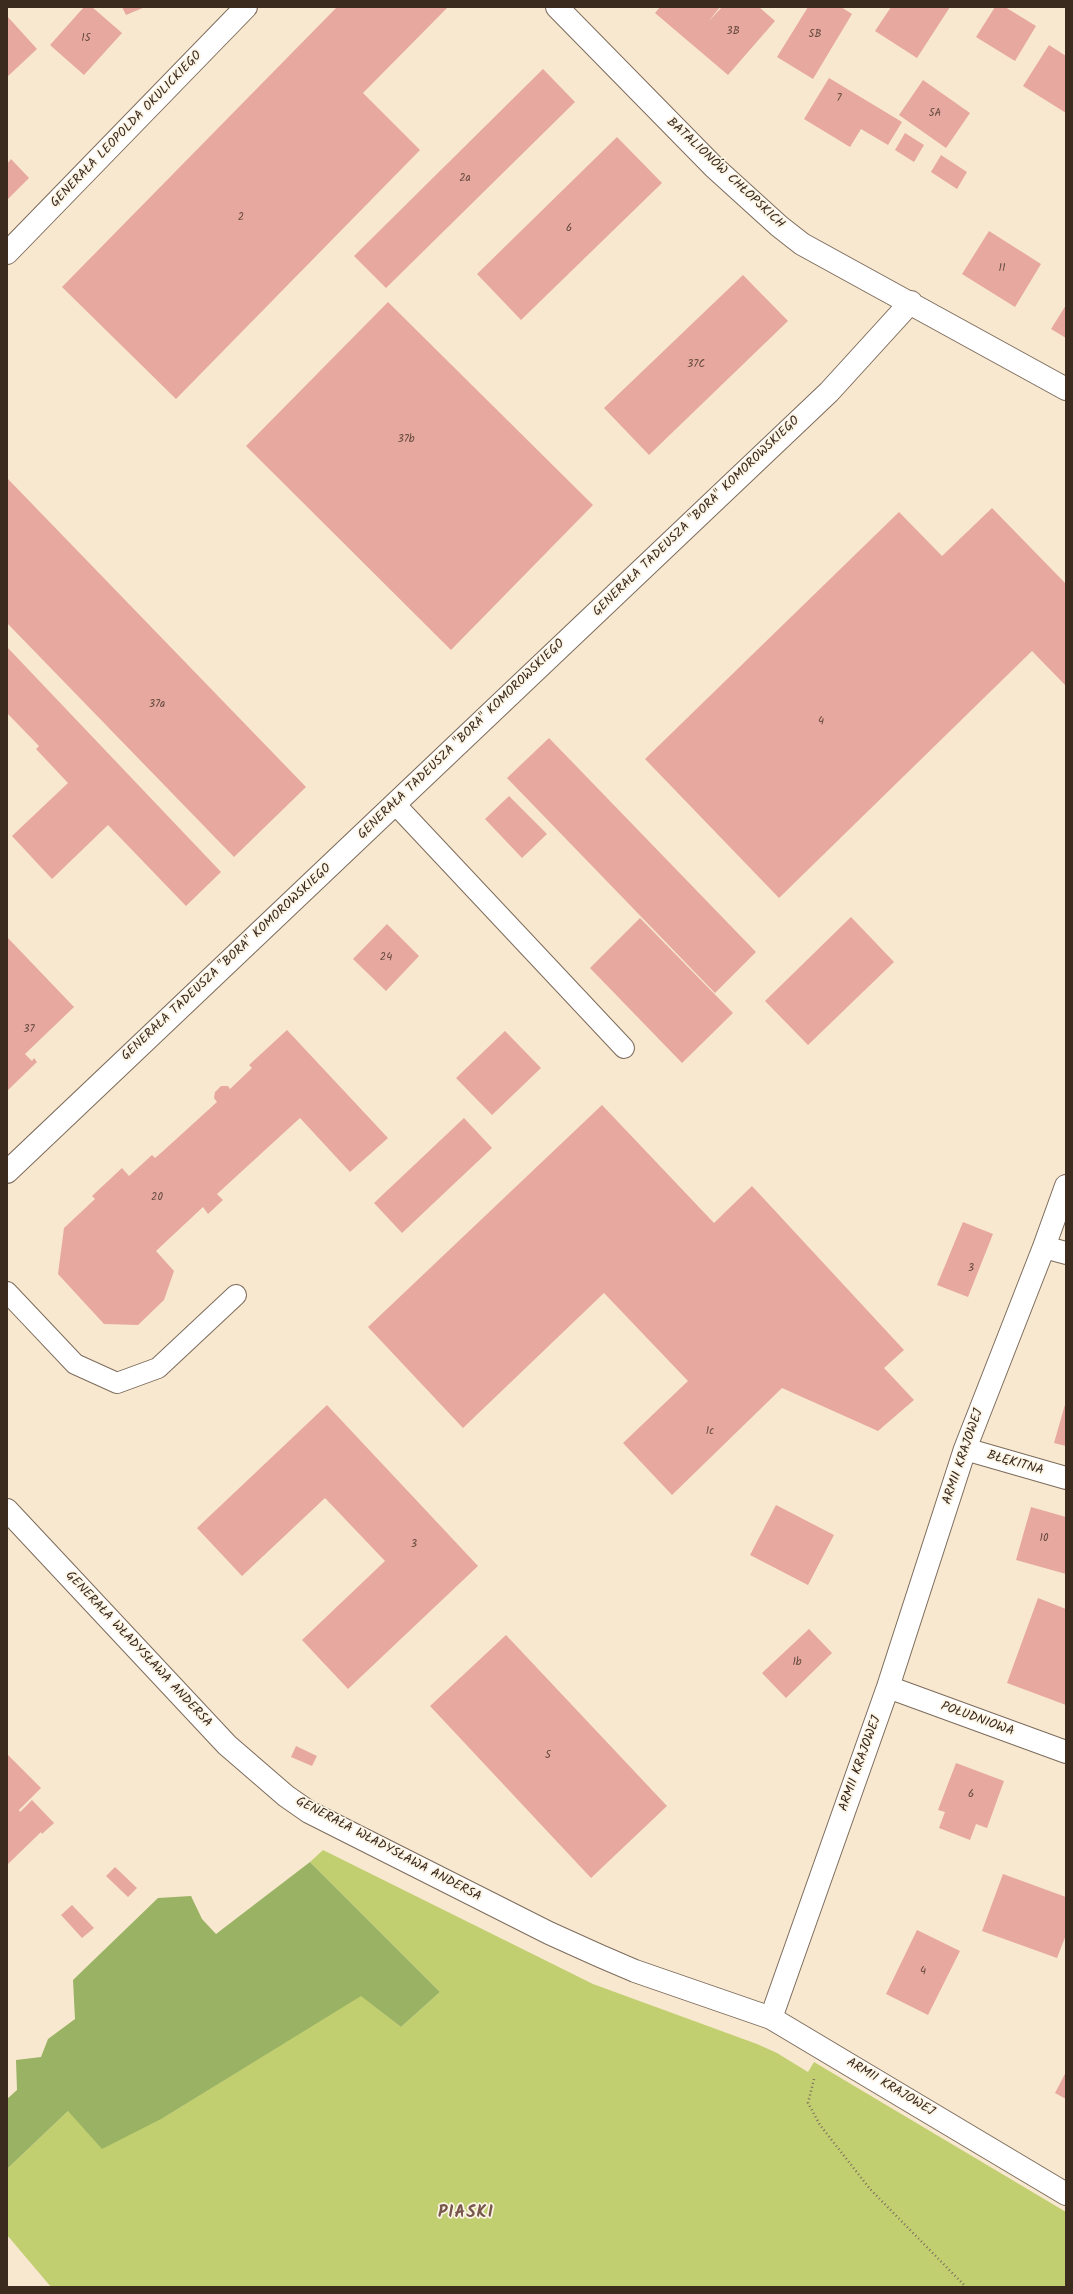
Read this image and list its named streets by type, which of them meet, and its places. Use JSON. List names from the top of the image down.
{
  "streets": {
    "street": [
      "GENERAŁA LEOPOLDA OKULICKIEGO",
      "BATALIONÓW CHŁOPSKICH",
      "GENERAŁA TADEUSZA \"BORA\" KOMOROWSKIEGO",
      "ARMII KRAJOWEJ",
      "BŁĘKITNA",
      "GENERAŁA WŁADYSŁAWA ANDERSA",
      "POŁUDNIOWA"
    ]
  },
  "crossings": [
    ["BATALIONÓW CHŁOPSKICH", "GENERAŁA TADEUSZA \"BORA\" KOMOROWSKIEGO"],
    ["ARMII KRAJOWEJ", "BŁĘKITNA"],
    ["ARMII KRAJOWEJ", "GENERAŁA WŁADYSŁAWA ANDERSA"],
    ["ARMII KRAJOWEJ", "POŁUDNIOWA"]
  ],
  "districts": ["PIASKI"],
  "house_numbers": [
    "3B",
    "5B",
    "15",
    "7",
    "5A",
    "2a",
    "2",
    "6",
    "11",
    "37C",
    "37b",
    "37a",
    "4",
    "24",
    "37",
    "20",
    "3",
    "1c",
    "10",
    "3",
    "1b",
    "5",
    "6",
    "4"
  ]
}
